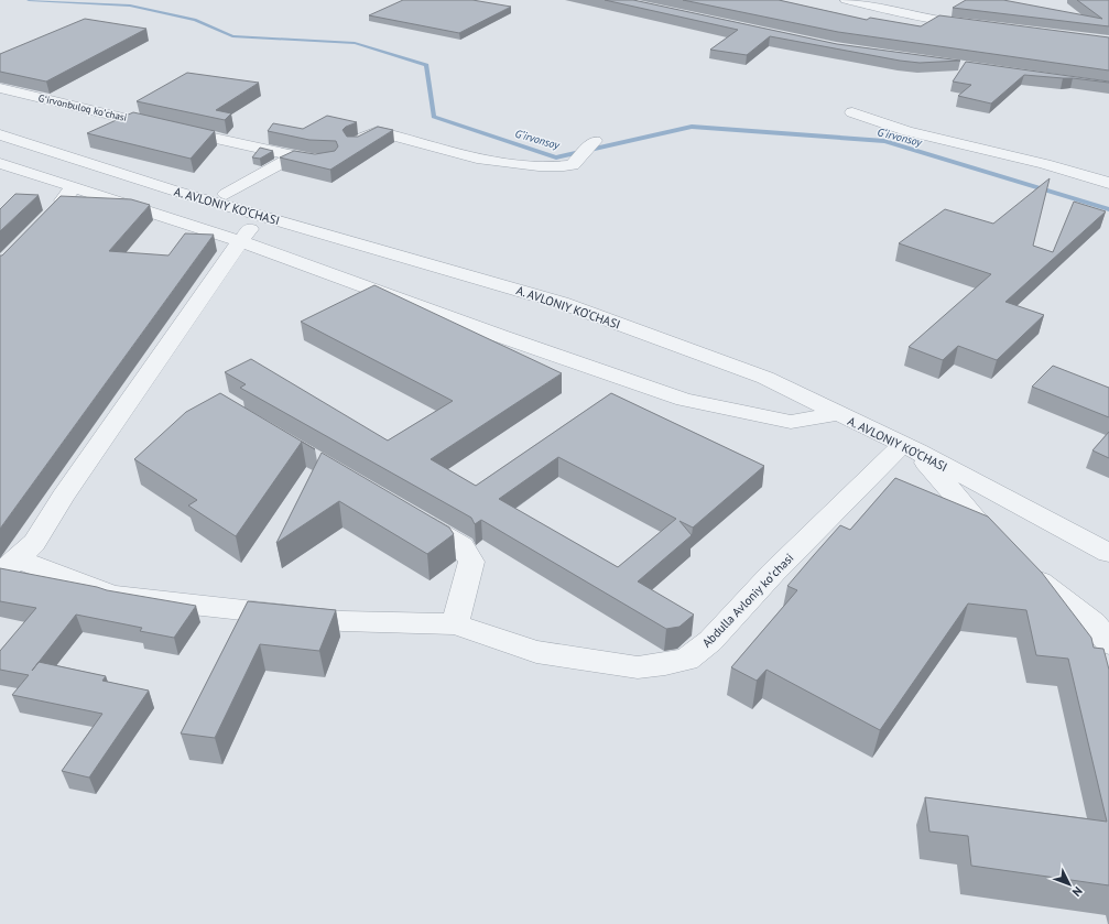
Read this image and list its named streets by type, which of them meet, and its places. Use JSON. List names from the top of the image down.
{
  "streets": {
    "street": ["Gʻirvonbuloq koʻchasi", "A. AVLONIY KO‘CHASI", "Abdulla Avloniy koʻchasi"]
  },
  "crossings": [
    ["A. AVLONIY KO‘CHASI", "Abdulla Avloniy koʻchasi"]
  ],
  "water": ["G‘irvonsoy"],
  "north": "bottom right"
}
